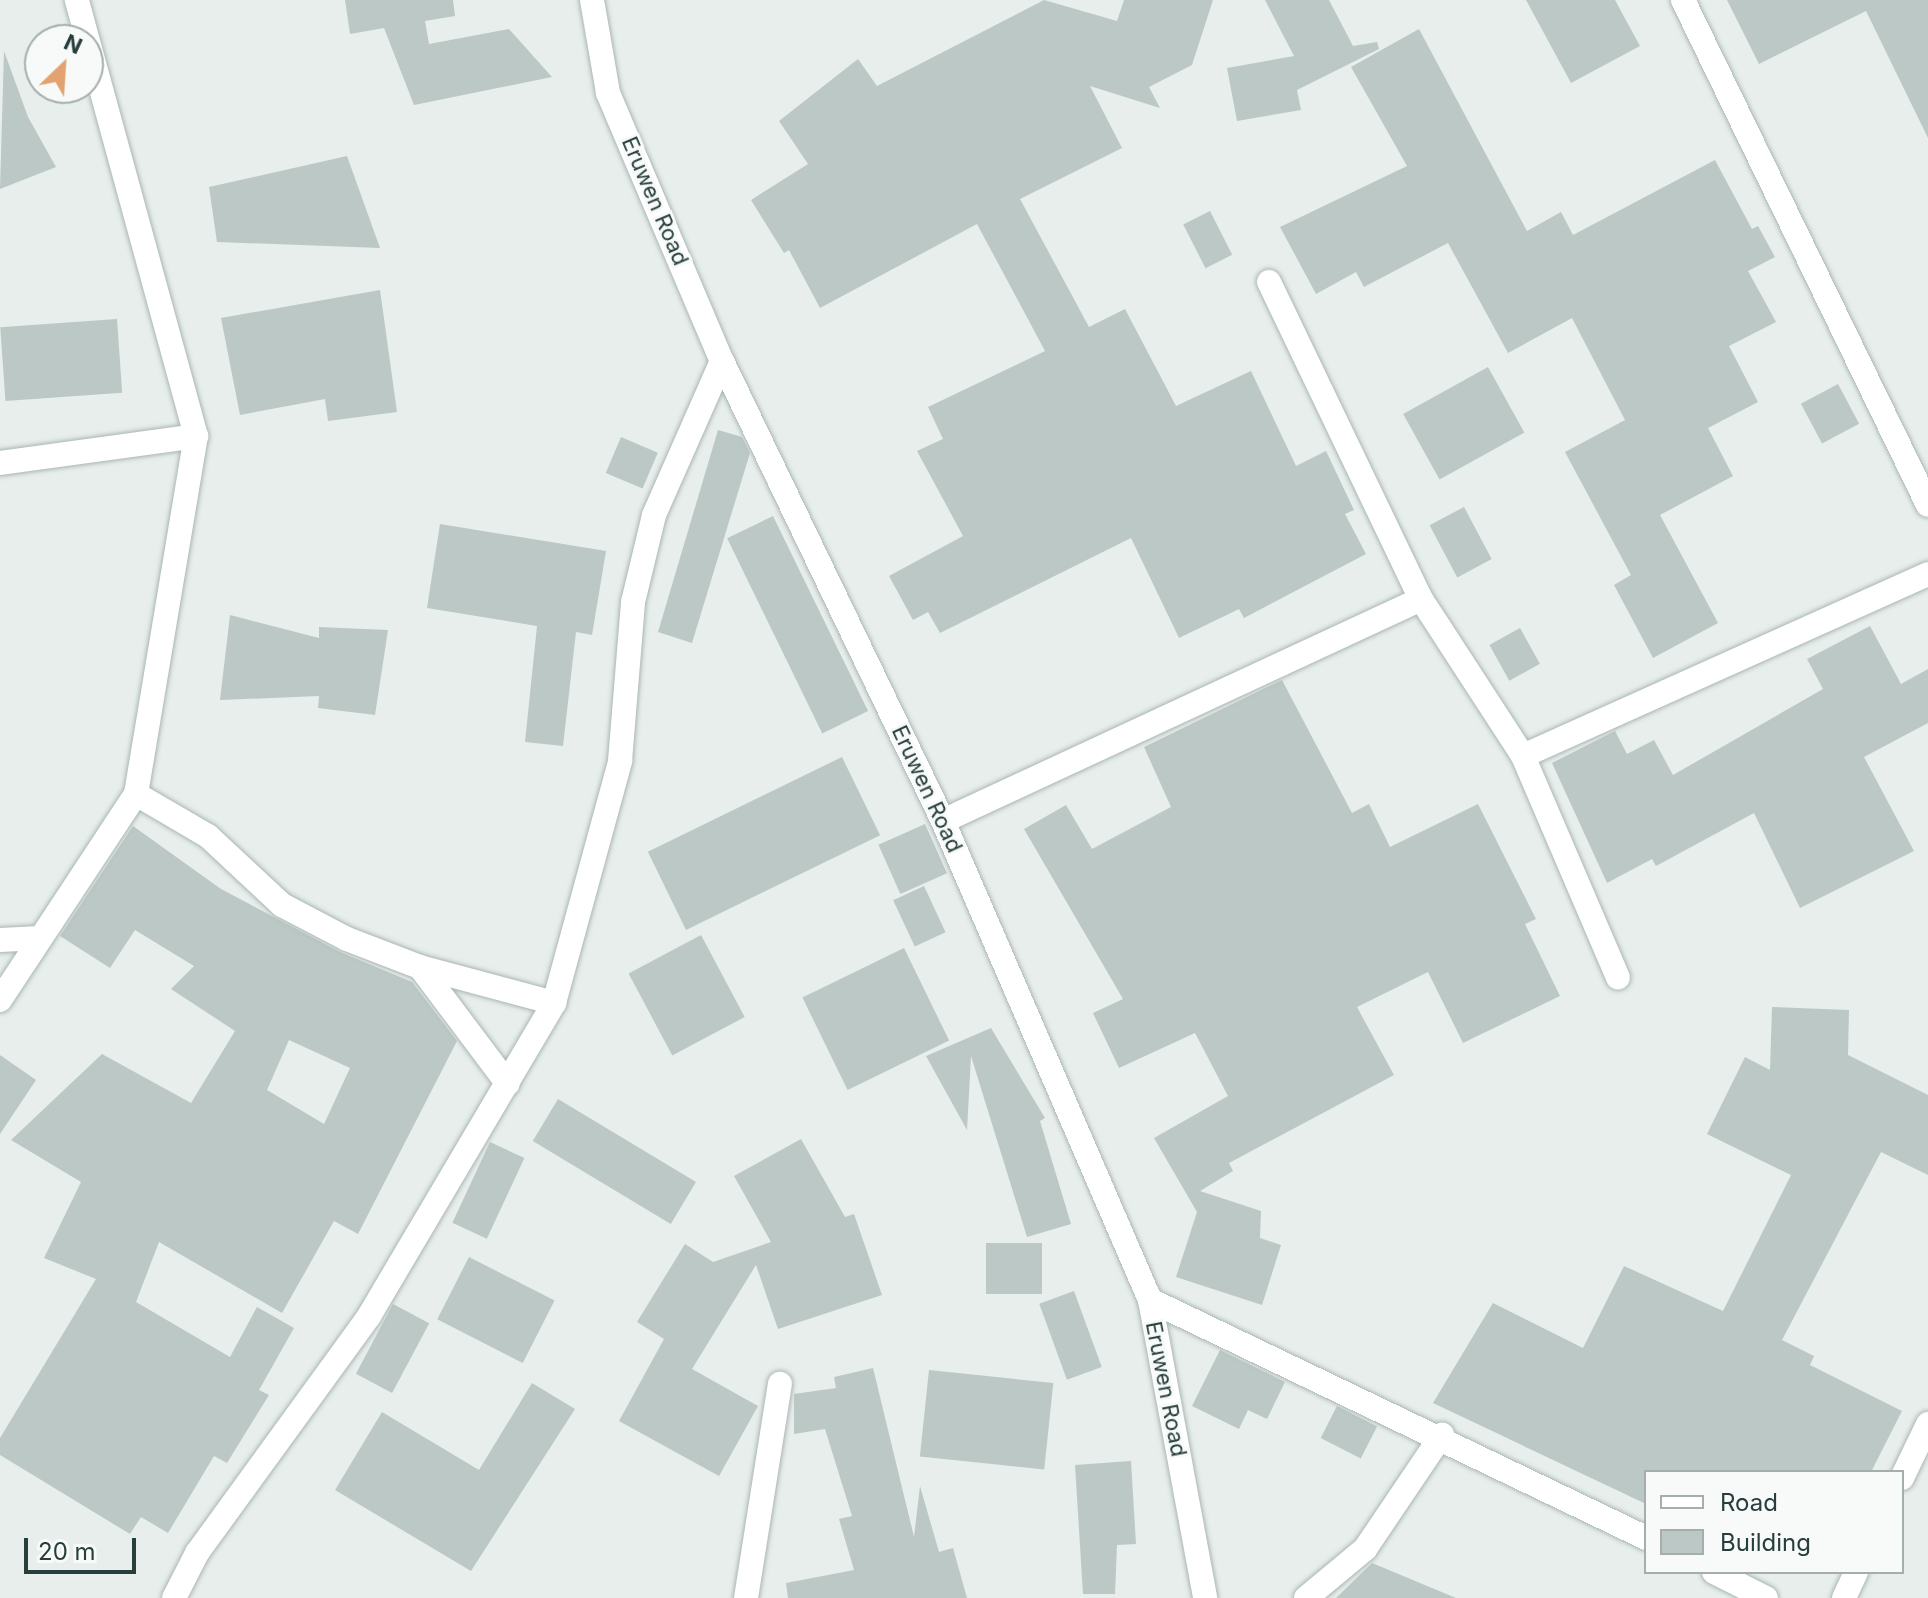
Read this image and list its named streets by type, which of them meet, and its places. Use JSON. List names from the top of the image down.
{
  "streets": {
    "street": ["Eruwen Road"]
  },
  "legend": ["Road", "Building"],
  "scale_bar": "20 m",
  "north": "top right"
}
